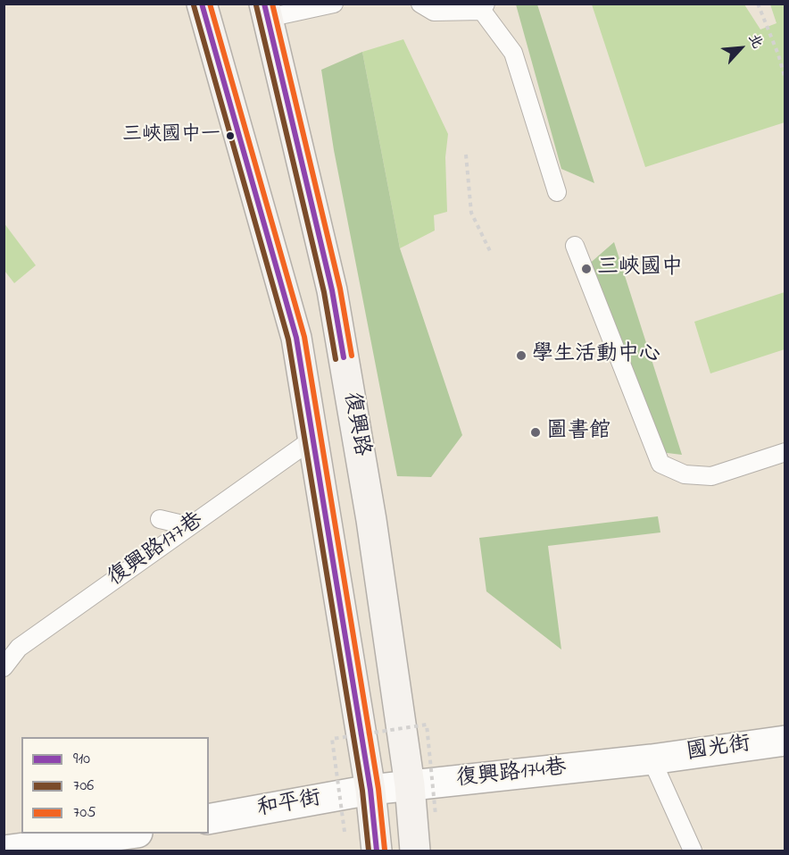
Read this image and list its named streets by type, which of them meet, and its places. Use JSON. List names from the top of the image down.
{
  "streets": {
    "main road": ["復興路"],
    "street": ["國光街", "復興路174巷", "和平街"],
    "lane": ["復興路177巷"]
  },
  "crossings": [
    ["復興路", "復興路177巷"],
    ["復興路", "復興路174巷"],
    ["復興路", "和平街"],
    ["國光街", "復興路174巷"],
    ["復興路174巷", "和平街"]
  ],
  "places": [
    "三峽國中一",
    "三峽國中",
    "學生活動中心",
    "圖書館"
  ],
  "lines": ["transit line 910", "transit line 705", "transit line 706"],
  "legend": ["910", "706", "705"],
  "north": "top right"
}
